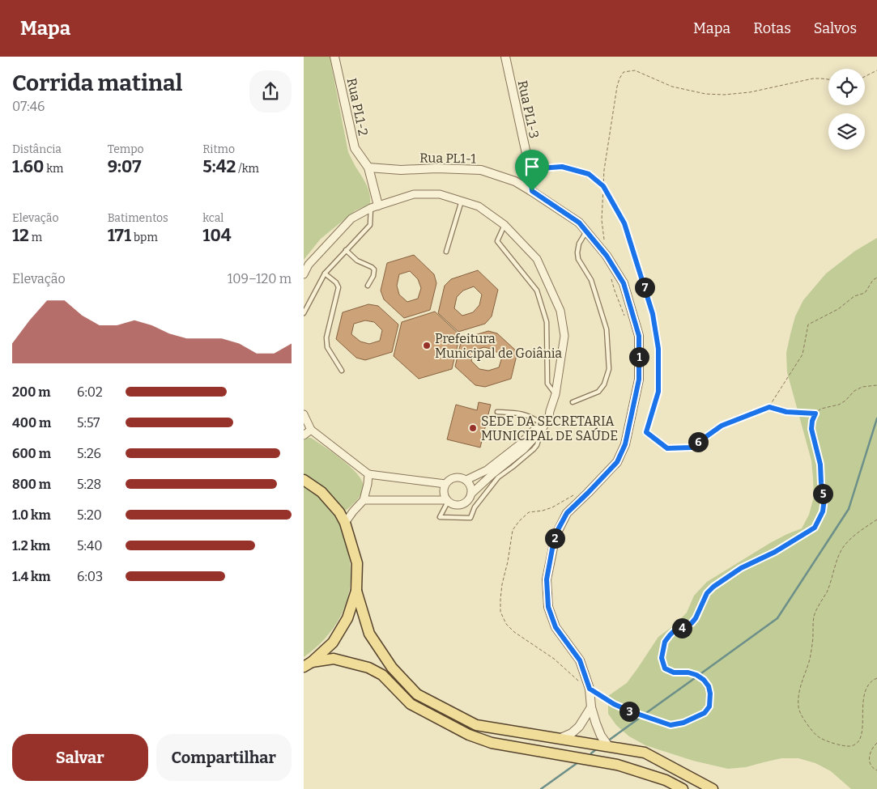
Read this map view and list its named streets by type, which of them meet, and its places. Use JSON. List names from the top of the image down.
{
  "streets": {
    "street": ["Rua PL1-2", "Rua PL1-3", "Rua PL1-1"]
  },
  "crossings": [
    ["Rua PL1-2", "Rua PL1-1"],
    ["Rua PL1-3", "Rua PL1-1"]
  ],
  "places": ["Prefeitura Municipal de Goiânia", "SEDE DA SECRETARIA MUNICIPAL DE SAÚDE"],
  "page": {
    "header": "Mapa",
    "nav": ["Mapa", "Rotas", "Salvos"],
    "heading": ["Corrida matinal", "07:46"],
    "stats": [
      ["Distância", "1.60 km"],
      ["Tempo", "9:07"],
      ["Ritmo", "5:42 /km"],
      ["Elevação", "12 m"],
      ["Batimentos", "171 bpm"],
      ["kcal", "104"]
    ],
    "chart": ["Elevação", "109–120 m"],
    "pins": [
      "7",
      "1",
      "6",
      "5",
      "2",
      "4",
      "3"
    ],
    "list": [
      {
        "name": "200 m",
        "note": "6:02"
      },
      {
        "name": "400 m",
        "note": "5:57"
      },
      {
        "name": "600 m",
        "note": "5:26"
      },
      {
        "name": "800 m",
        "note": "5:28"
      },
      {
        "name": "1.0 km",
        "note": "5:20"
      },
      {
        "name": "1.2 km",
        "note": "5:40"
      },
      {
        "name": "1.4 km",
        "note": "6:03"
      }
    ],
    "buttons": ["Salvar", "Compartilhar"]
  }
}
